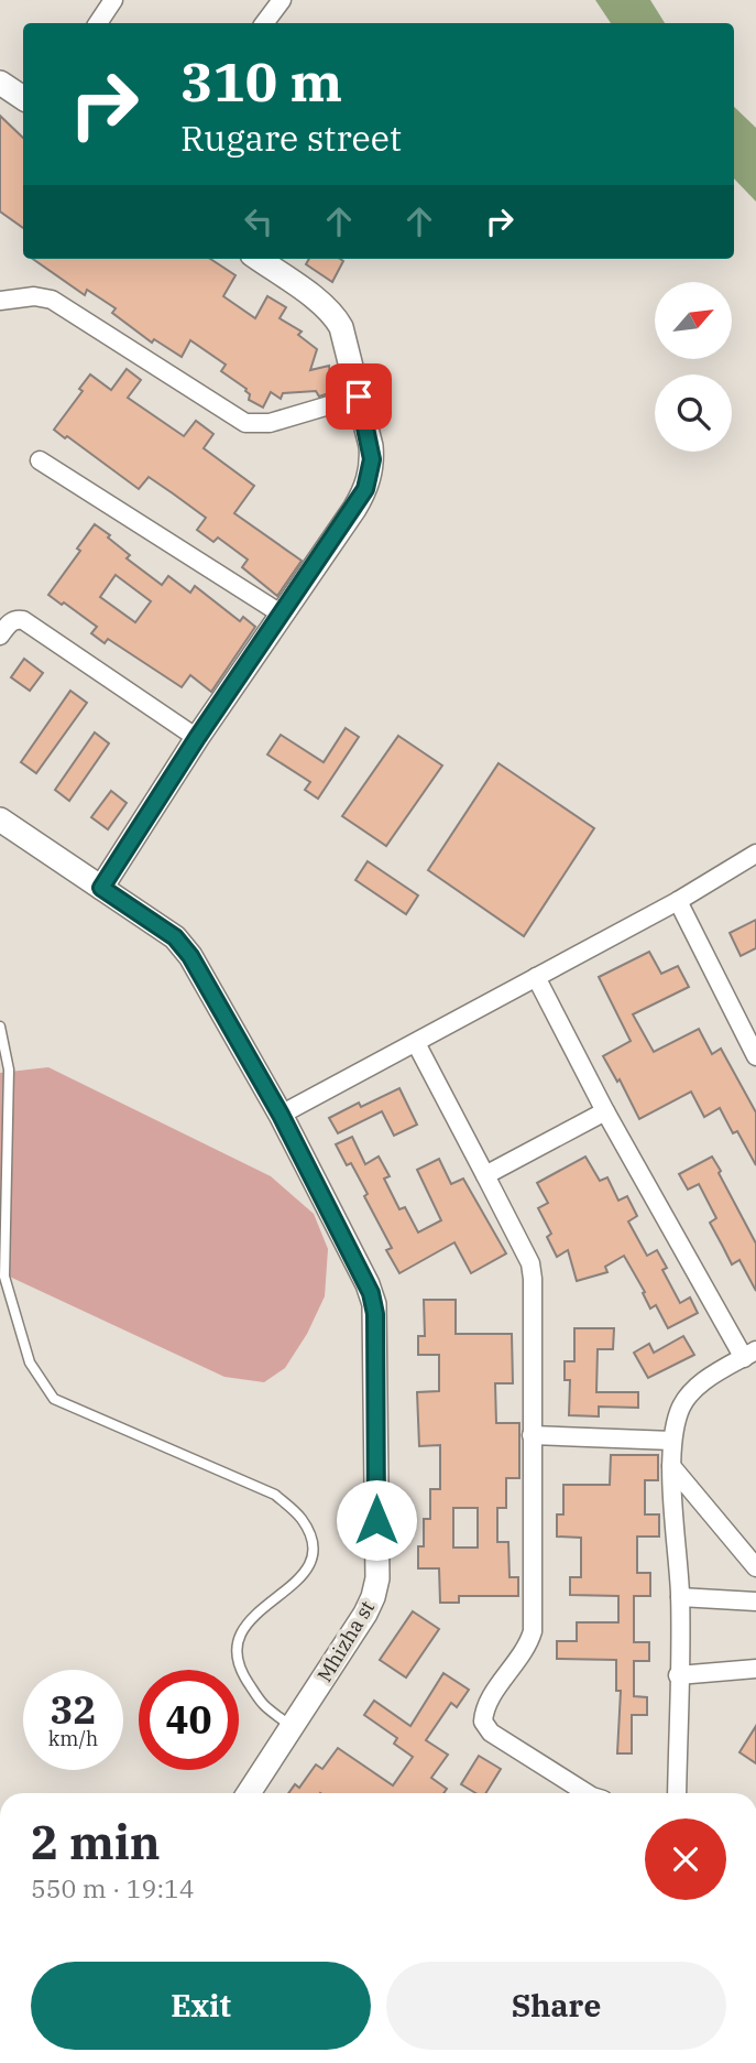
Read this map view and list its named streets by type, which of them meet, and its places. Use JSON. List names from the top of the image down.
{
  "streets": {
    "street": ["Mhizha st"]
  },
  "north": "top right",
  "page": {
    "turn": ["310 m", "Rugare street"],
    "speed": "32 km/h",
    "limit": "40",
    "heading": ["2 min", "550 m · 19:14"],
    "buttons": ["Exit", "Share"]
  }
}
